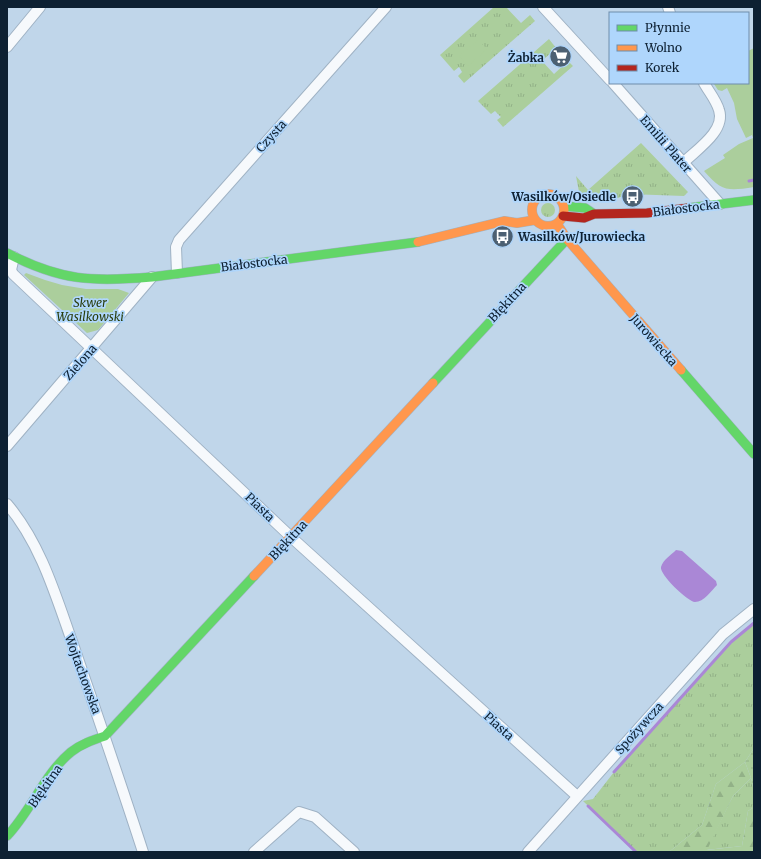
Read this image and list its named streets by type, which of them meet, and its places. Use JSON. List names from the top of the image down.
{
  "streets": {
    "street": [
      "Czysta",
      "Emilii Plater",
      "Białostocka",
      "Błękitna",
      "Jurowiecka",
      "Zielona",
      "Piasta",
      "Wojtachowska",
      "Spożywcza"
    ]
  },
  "crossings": [
    ["Czysta", "Białostocka"],
    ["Emilii Plater", "Białostocka"],
    ["Białostocka", "Jurowiecka"],
    ["Białostocka", "Zielona"],
    ["Białostocka", "Piasta"],
    ["Błękitna", "Jurowiecka"],
    ["Błękitna", "Piasta"],
    ["Błękitna", "Wojtachowska"],
    ["Zielona", "Piasta"],
    ["Piasta", "Spożywcza"]
  ],
  "parks": ["Skwer Wasilkowski"],
  "places": {
    "supermarket": ["Żabka"],
    "bus stop": ["Wasilków/Osiedle", "Wasilków/Jurowiecka"]
  },
  "legend": ["Płynnie", "Wolno", "Korek"]
}
